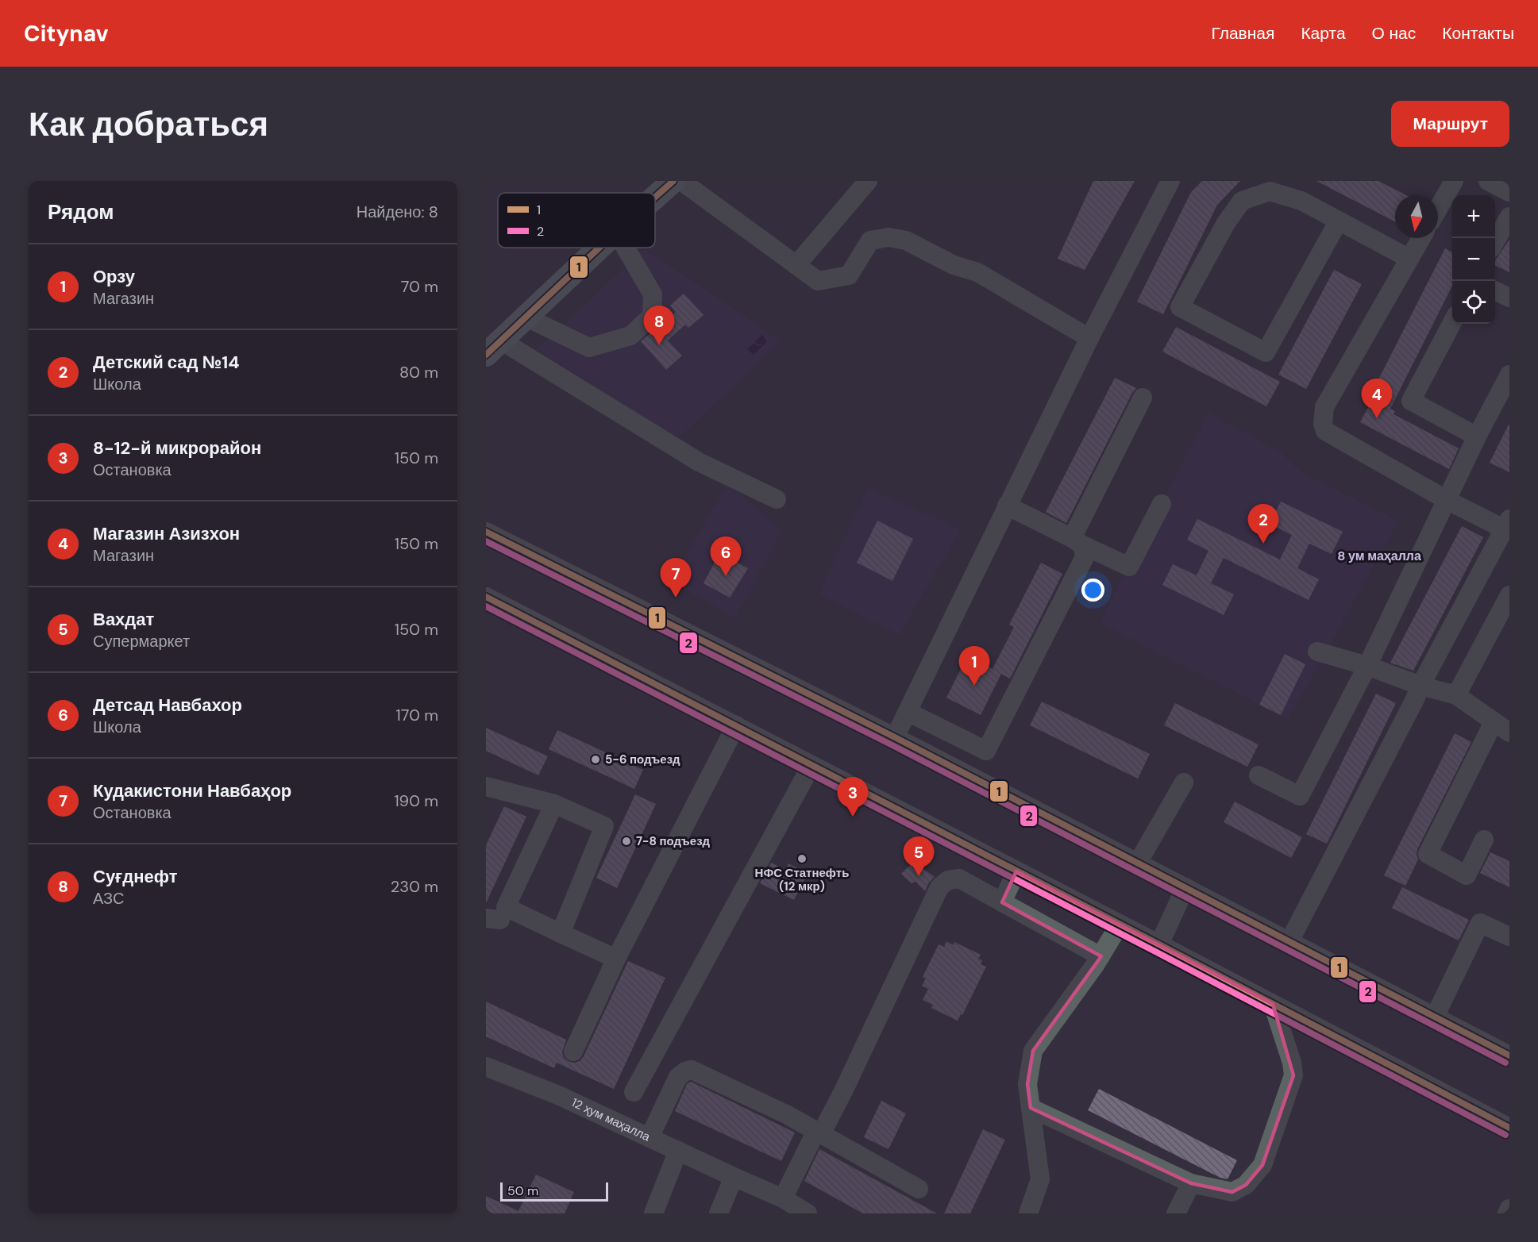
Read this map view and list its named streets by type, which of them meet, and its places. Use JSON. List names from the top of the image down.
{
  "streets": {
    "street": ["12 ҳум маҳалла"]
  },
  "districts": ["8 ум маҳалла"],
  "places": ["5-6 подъезд", "7-8 подъезд", "НФС Статнефть (12 мкр)"],
  "lines": ["transit line 1", "transit line 2"],
  "legend": ["1", "2"],
  "scale_bar": "50 m",
  "north": "bottom",
  "page": {
    "header": "Citynav",
    "nav": [
      "Главная",
      "Карта",
      "О нас",
      "Контакты"
    ],
    "buttons": "Маршрут",
    "title": "Как добраться",
    "heading": ["Рядом", "Найдено: 8"],
    "map_buttons": ["+", "−"],
    "list": [
      {
        "mark": "1",
        "name": "Орзу",
        "note": "Магазин",
        "value": "70 m"
      },
      {
        "mark": "2",
        "name": "Детский сад №14",
        "note": "Школа",
        "value": "80 m"
      },
      {
        "mark": "3",
        "name": "8-12-й микрорайон",
        "note": "Остановка",
        "value": "150 m"
      },
      {
        "mark": "4",
        "name": "Магазин Азизхон",
        "note": "Магазин",
        "value": "150 m"
      },
      {
        "mark": "5",
        "name": "Вахдат",
        "note": "Супермаркет",
        "value": "150 m"
      },
      {
        "mark": "6",
        "name": "Детсад Навбахор",
        "note": "Школа",
        "value": "170 m"
      },
      {
        "mark": "7",
        "name": "Кудакистони Навбаҳор",
        "note": "Остановка",
        "value": "190 m"
      },
      {
        "mark": "8",
        "name": "Суғднефт",
        "note": "АЗС",
        "value": "230 m"
      }
    ],
    "pins": [
      "8",
      "4",
      "2",
      "6",
      "7",
      "1",
      "3",
      "5"
    ],
    "scale": "50 m"
  }
}
